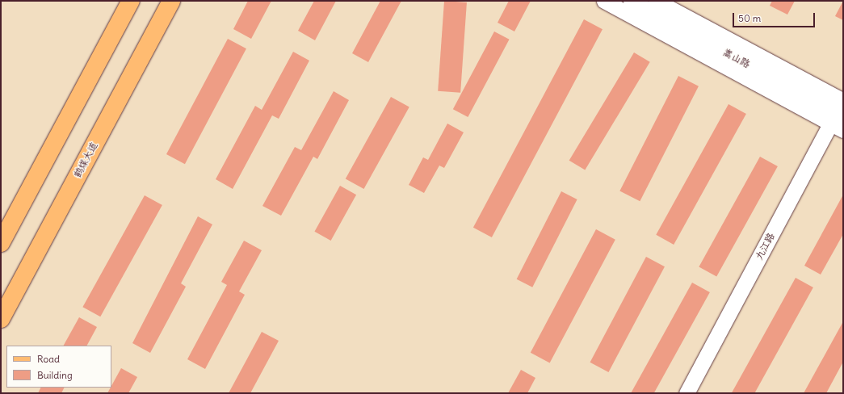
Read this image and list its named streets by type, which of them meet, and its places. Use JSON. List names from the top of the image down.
{
  "streets": {
    "main road": ["鹤煤大道"],
    "street": ["嵩山路", "九江路"]
  },
  "crossings": [
    ["嵩山路", "九江路"]
  ],
  "legend": ["Road", "Building"],
  "scale_bar": "50 m"
}
